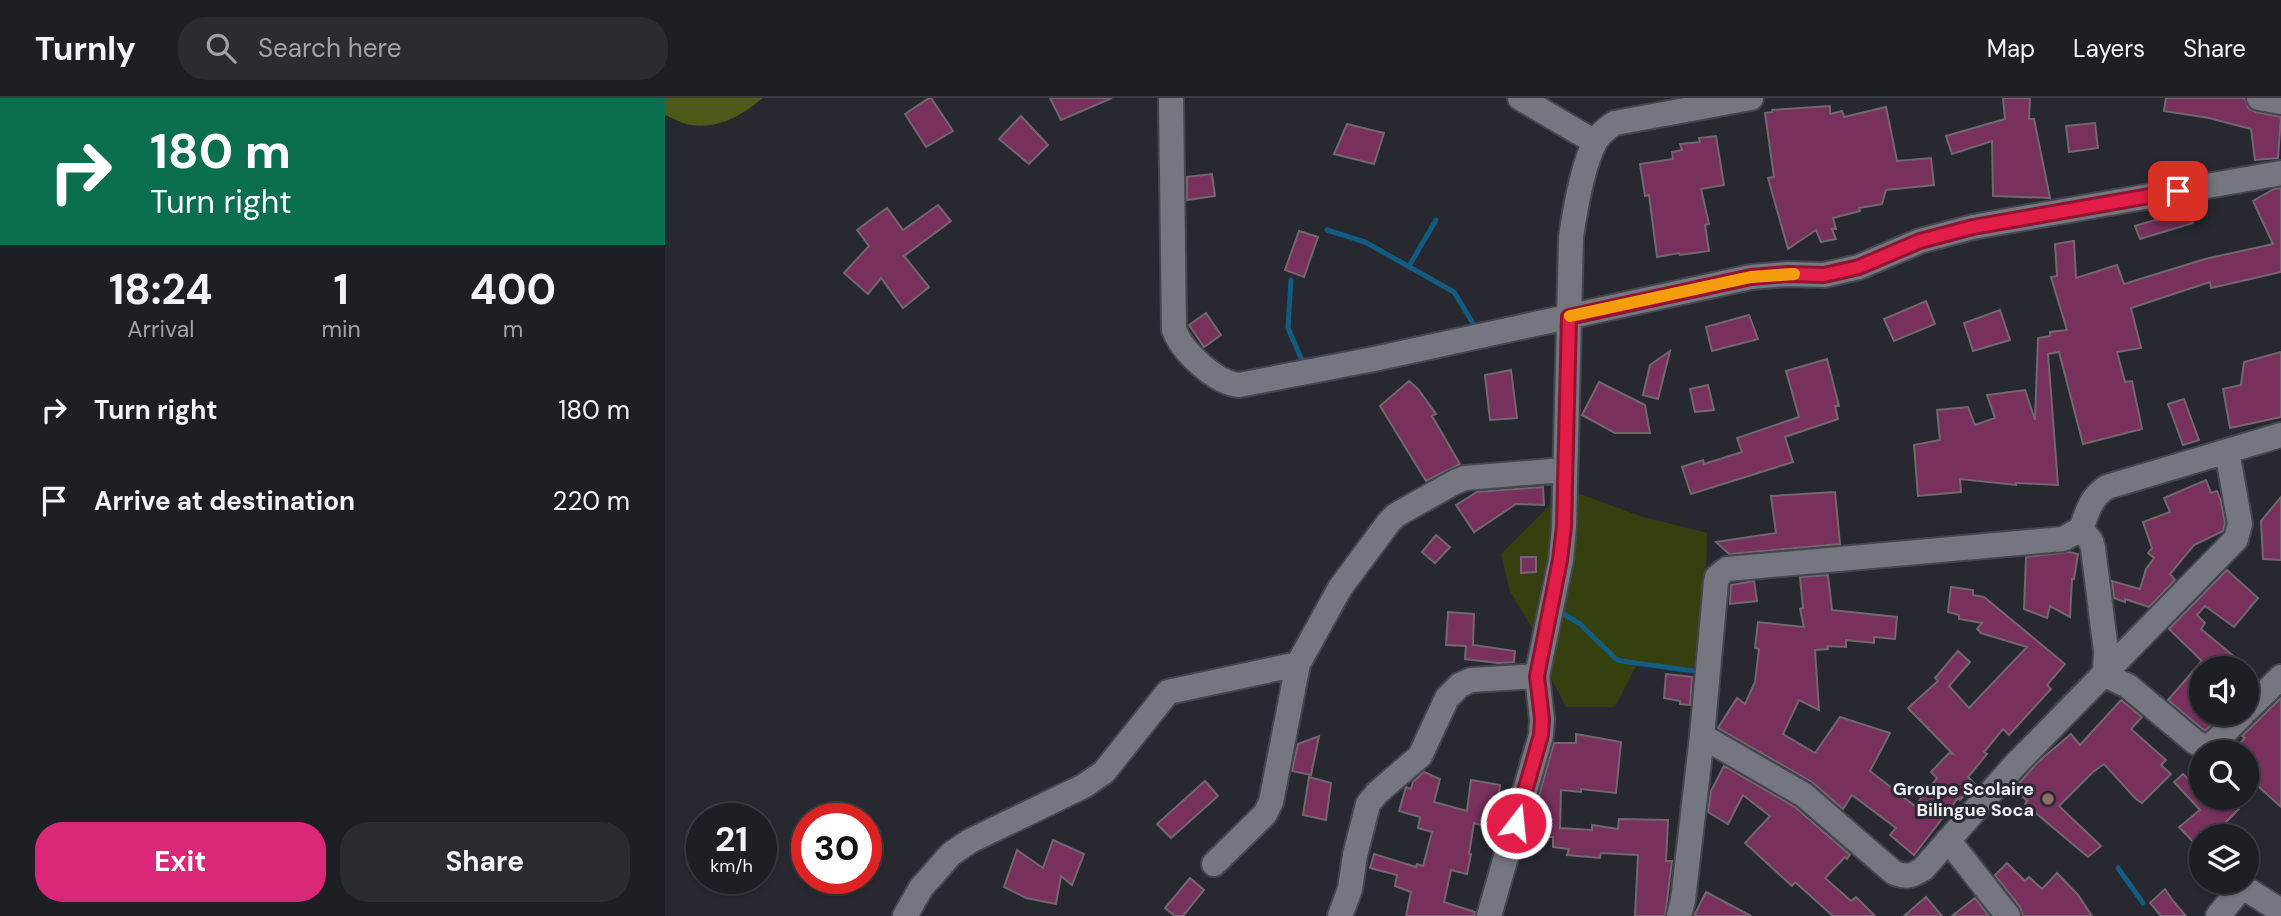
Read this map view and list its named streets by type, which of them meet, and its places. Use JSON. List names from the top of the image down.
{
  "places": ["Groupe Scolaire Bilingue Soca"],
  "page": {
    "header": "Turnly",
    "search": "Search here",
    "nav": ["Map", "Layers", "Share"],
    "turn": ["180 m", "Turn right"],
    "eta": [
      "18:24",
      "Arrival",
      "1",
      "min",
      "400",
      "m"
    ],
    "list": [
      {
        "name": "Turn right",
        "value": "180 m"
      },
      {
        "name": "Arrive at destination",
        "value": "220 m"
      }
    ],
    "speed": "21 km/h",
    "limit": "30",
    "buttons": ["Exit", "Share"]
  }
}
